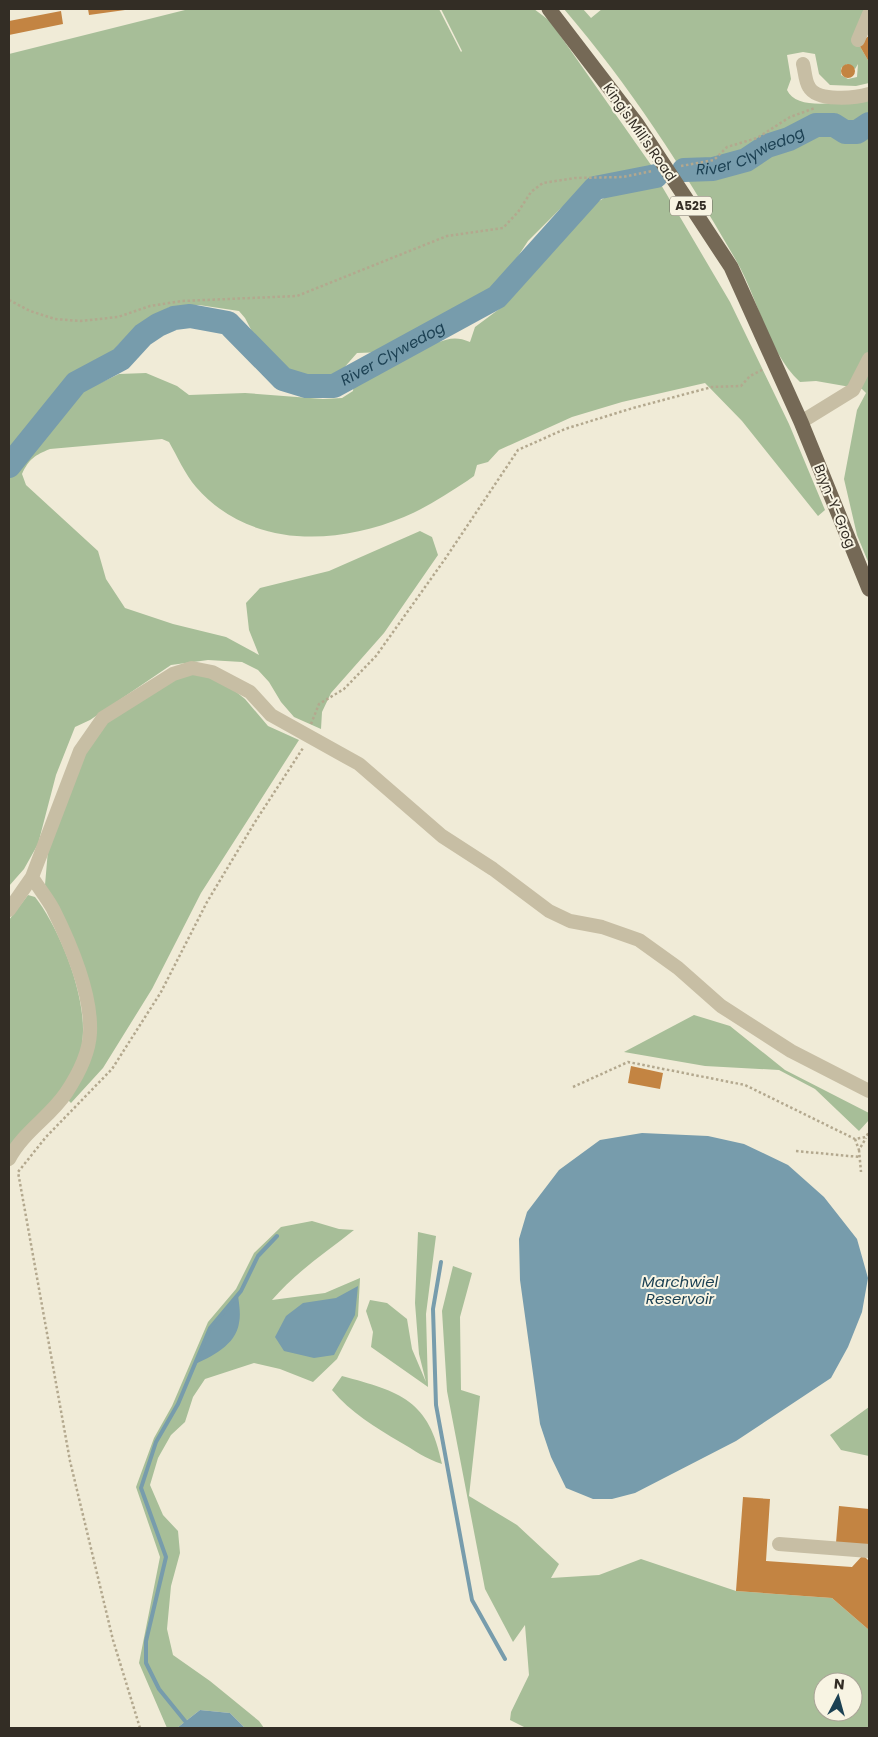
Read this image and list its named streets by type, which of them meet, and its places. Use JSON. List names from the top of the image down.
{
  "streets": {
    "main road": ["King's Mill's Road", "A525", "Bryn-Y-Grog"]
  },
  "crossings": [
    ["King's Mill's Road", "Bryn-Y-Grog"]
  ],
  "water": ["River Clywedog", "Marchwiel Reservoir"],
  "north": "top"
}
